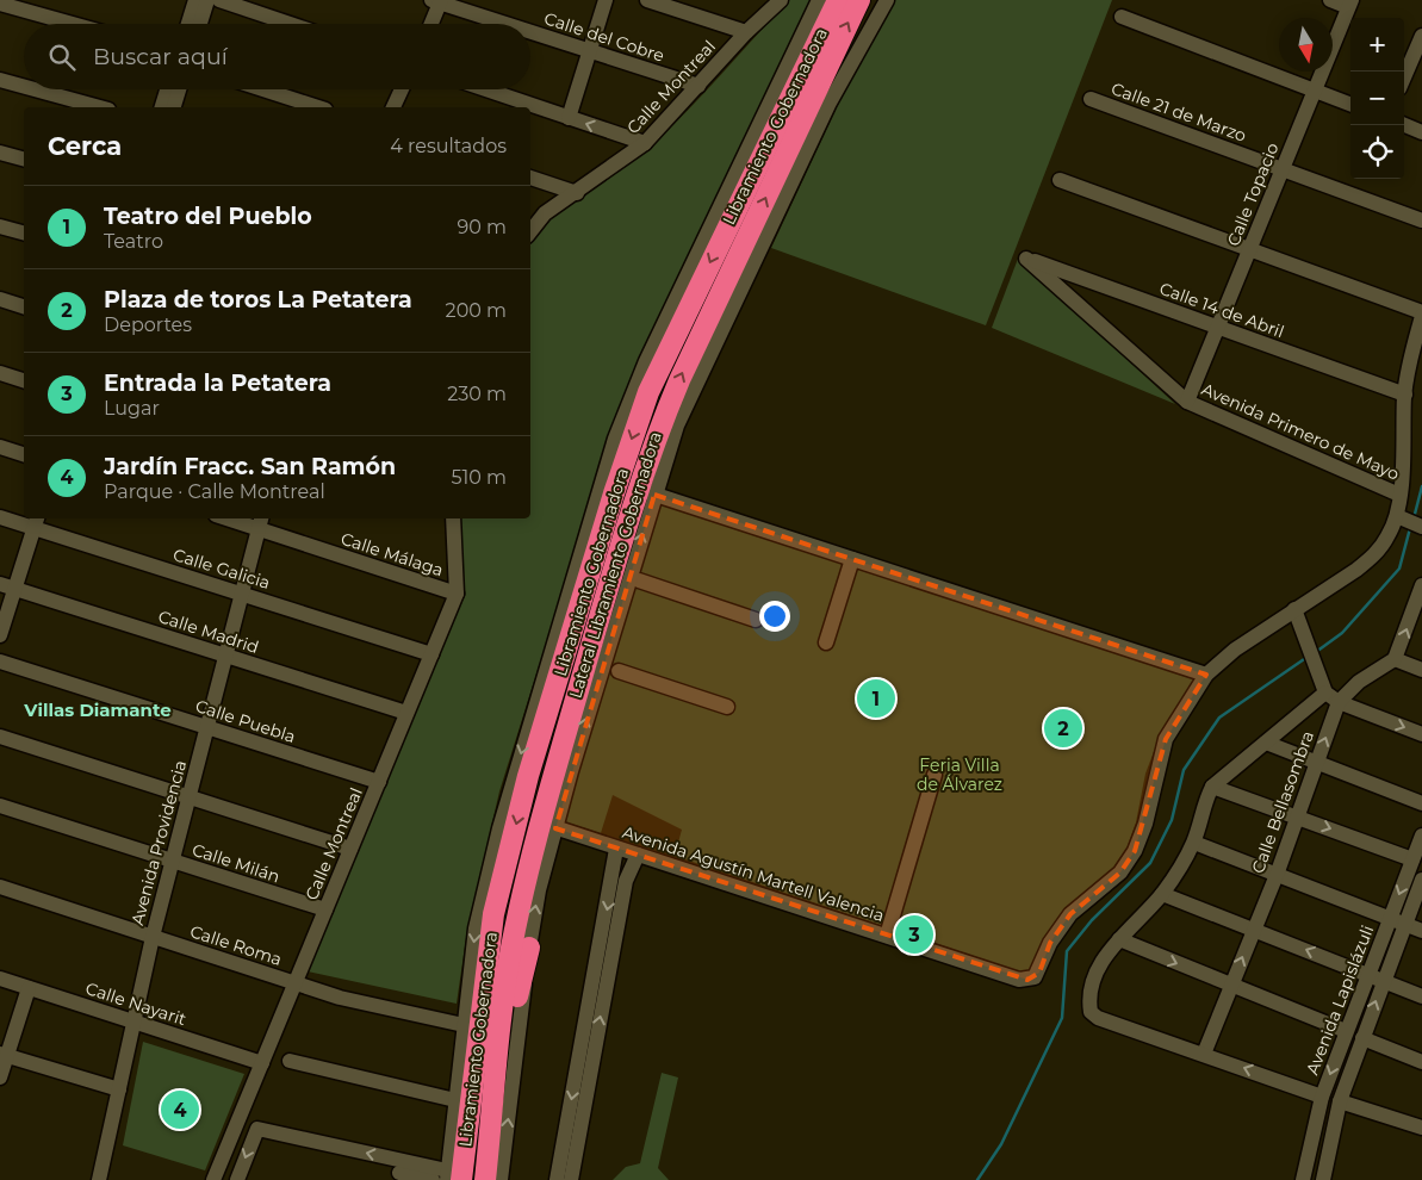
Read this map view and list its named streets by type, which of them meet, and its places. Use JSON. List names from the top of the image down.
{
  "streets": {
    "highway": ["Libramiento Gobernadora"],
    "street": [
      "Calle del Cobre",
      "Calle Montreal",
      "Calle 21 de Marzo",
      "Calle Topacio",
      "Calle 14 de Abril",
      "Avenida Primero de Mayo",
      "Calle Málaga",
      "Lateral Libramiento Gobernadora",
      "Calle Galicia",
      "Calle Madrid",
      "Calle Puebla",
      "Calle Bellasombra",
      "Avenida Providencia",
      "Calle Milán",
      "Avenida Agustín Martell Valencia",
      "Calle Roma",
      "Avenida Lapislázuli",
      "Calle Nayarit"
    ]
  },
  "crossings": [
    ["Calle del Cobre", "Calle Montreal"],
    ["Calle Montreal", "Calle Málaga"],
    ["Calle Montreal", "Calle Galicia"],
    ["Calle Montreal", "Calle Madrid"],
    ["Calle Montreal", "Calle Puebla"],
    ["Calle Montreal", "Calle Milán"],
    ["Calle Montreal", "Calle Roma"],
    ["Calle Montreal", "Calle Nayarit"],
    ["Calle 21 de Marzo", "Calle Topacio"],
    ["Libramiento Gobernadora", "Lateral Libramiento Gobernadora"],
    ["Libramiento Gobernadora", "Avenida Agustín Martell Valencia"],
    ["Calle Topacio", "Calle 14 de Abril"],
    ["Calle Topacio", "Avenida Primero de Mayo"],
    ["Calle 14 de Abril", "Avenida Primero de Mayo"],
    ["Calle 14 de Abril", "Avenida Agustín Martell Valencia"],
    ["Avenida Primero de Mayo", "Avenida Agustín Martell Valencia"],
    ["Calle Málaga", "Avenida Providencia"],
    ["Calle Galicia", "Avenida Providencia"],
    ["Calle Madrid", "Avenida Providencia"],
    ["Calle Puebla", "Avenida Providencia"],
    ["Avenida Providencia", "Calle Milán"],
    ["Avenida Providencia", "Calle Roma"],
    ["Avenida Providencia", "Calle Nayarit"]
  ],
  "districts": ["Villas Diamante"],
  "parks": ["Feria Villa de Álvarez"],
  "north": "bottom",
  "page": {
    "map_buttons": ["+", "−"],
    "search": "Buscar aquí",
    "heading": ["Cerca", "4 resultados"],
    "list": [
      {
        "mark": "1",
        "name": "Teatro del Pueblo",
        "note": "Teatro",
        "value": "90 m"
      },
      {
        "mark": "2",
        "name": "Plaza de toros La Petatera",
        "note": "Deportes",
        "value": "200 m"
      },
      {
        "mark": "3",
        "name": "Entrada la Petatera",
        "note": "Lugar",
        "value": "230 m"
      },
      {
        "mark": "4",
        "name": "Jardín Fracc. San Ramón",
        "note": "Parque · Calle Montreal",
        "value": "510 m"
      }
    ],
    "pins": [
      "1",
      "2",
      "3",
      "4"
    ]
  }
}
